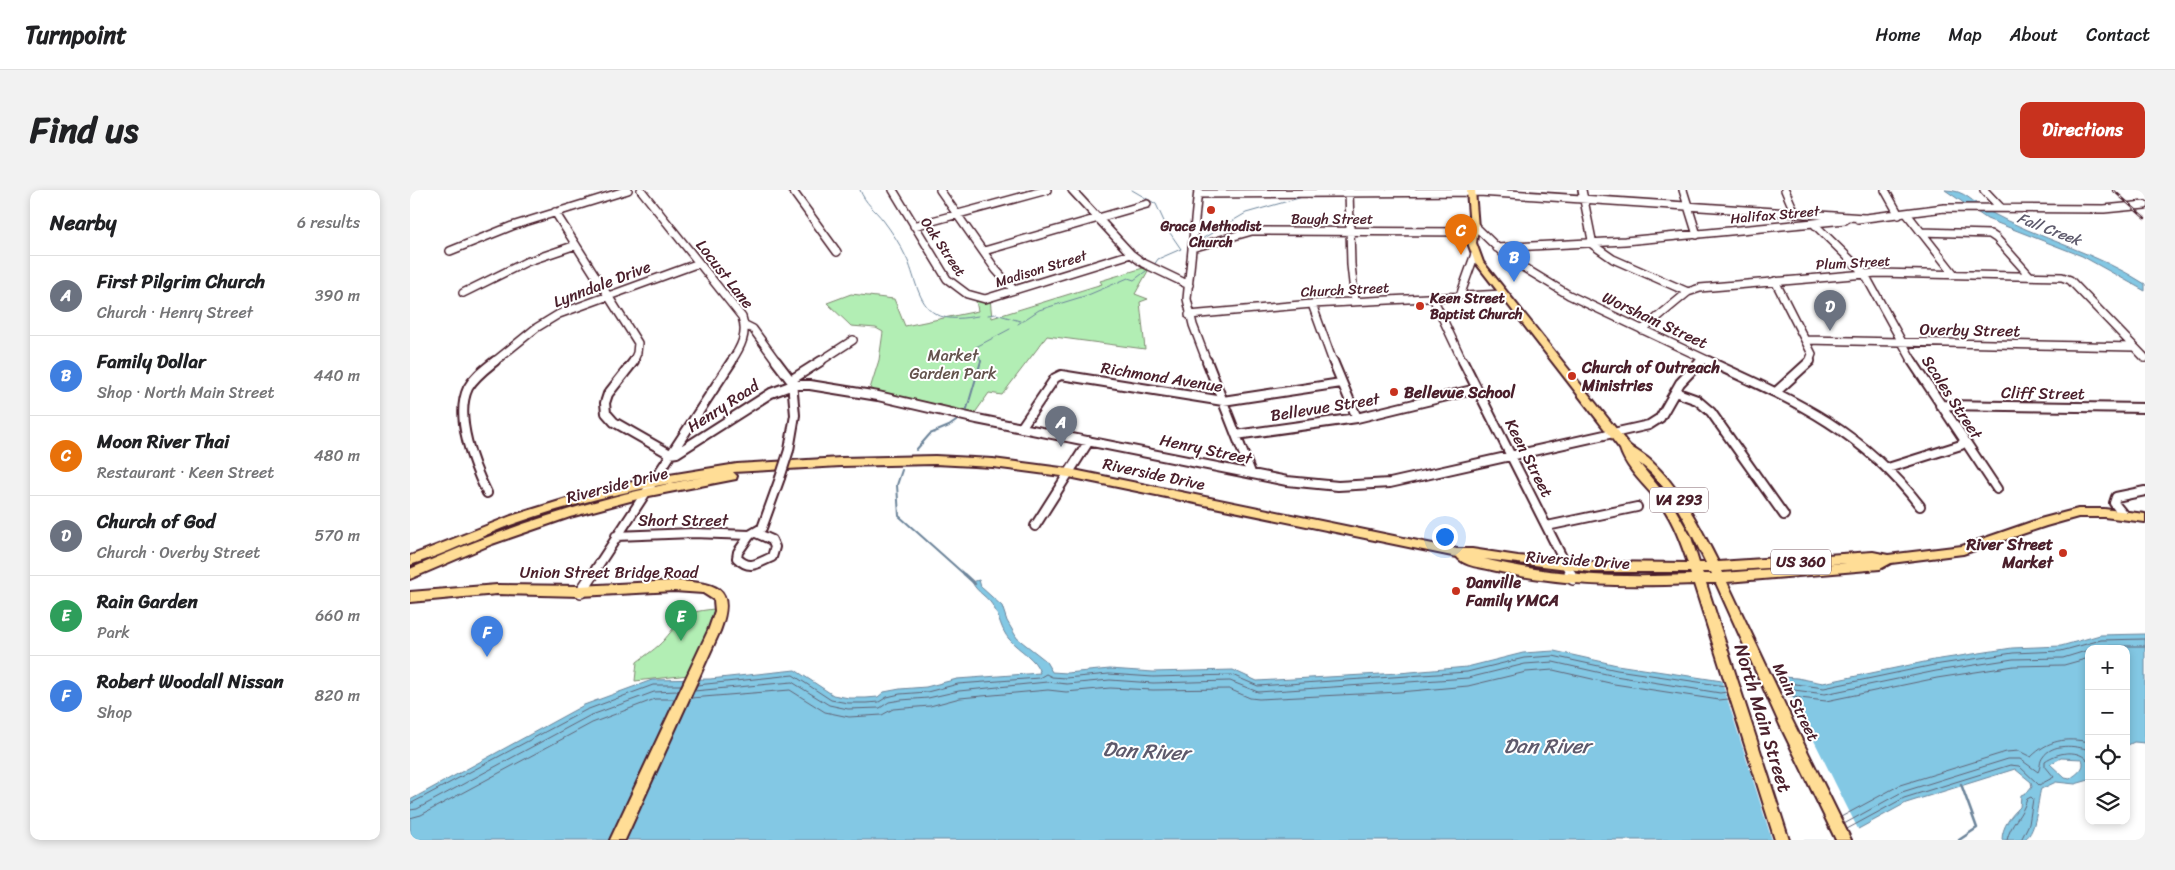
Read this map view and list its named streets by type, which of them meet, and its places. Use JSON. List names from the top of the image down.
{
  "streets": {
    "main road": [
      "Riverside Drive",
      "VA 293",
      "US 360",
      "Union Street Bridge Road",
      "Main Street",
      "North Main Street"
    ],
    "street": [
      "Halifax Street",
      "Baugh Street",
      "Oak Street",
      "Plum Street",
      "Madison Street",
      "Locust Lane",
      "Lynndale Drive",
      "Church Street",
      "Worsham Street",
      "Overby Street",
      "Richmond Avenue",
      "Cliff Street",
      "Scales Street",
      "Henry Road",
      "Bellevue Street",
      "Henry Street",
      "Keen Street",
      "Short Street"
    ]
  },
  "crossings": [
    ["Halifax Street", "Worsham Street"],
    ["Halifax Street", "Scales Street"],
    ["Baugh Street", "Worsham Street"],
    ["Baugh Street", "VA 293"],
    ["Oak Street", "Madison Street"],
    ["Plum Street", "Worsham Street"],
    ["Plum Street", "Overby Street"],
    ["Plum Street", "Scales Street"],
    ["Locust Lane", "Lynndale Drive"],
    ["Locust Lane", "Henry Road"],
    ["Locust Lane", "Riverside Drive"],
    ["Church Street", "Keen Street"],
    ["Church Street", "VA 293"],
    ["Worsham Street", "Henry Street"],
    ["Worsham Street", "VA 293"],
    ["Overby Street", "Scales Street"],
    ["Richmond Avenue", "Henry Street"],
    ["Cliff Street", "Scales Street"],
    ["Henry Road", "Henry Street"],
    ["Henry Road", "Short Street"],
    ["Bellevue Street", "Keen Street"],
    ["Henry Street", "Keen Street"],
    ["Henry Street", "VA 293"],
    ["Henry Street", "Short Street"],
    ["Keen Street", "Riverside Drive"],
    ["Riverside Drive", "VA 293"],
    ["Riverside Drive", "US 360"],
    ["Riverside Drive", "North Main Street"],
    ["VA 293", "US 360"],
    ["VA 293", "Main Street"],
    ["VA 293", "North Main Street"],
    ["US 360", "Main Street"],
    ["US 360", "North Main Street"]
  ],
  "water": ["Fall Creek", "Dan River"],
  "parks": ["Market Garden Park"],
  "places": [
    "Grace Methodist Church",
    "Keen Street Baptist Church",
    "Church of Outreach Ministries",
    "Bellevue School",
    "River Street Market",
    "Danville Family YMCA"
  ],
  "page": {
    "header": "Turnpoint",
    "nav": [
      "Home",
      "Map",
      "About",
      "Contact"
    ],
    "title": "Find us",
    "buttons": "Directions",
    "heading": ["Nearby", "6 results"],
    "pins": [
      "C",
      "B",
      "D",
      "A",
      "E",
      "F"
    ],
    "list": [
      {
        "mark": "A",
        "name": "First Pilgrim Church",
        "note": "Church · Henry Street",
        "value": "390 m"
      },
      {
        "mark": "B",
        "name": "Family Dollar",
        "note": "Shop · North Main Street",
        "value": "440 m"
      },
      {
        "mark": "C",
        "name": "Moon River Thai",
        "note": "Restaurant · Keen Street",
        "value": "480 m"
      },
      {
        "mark": "D",
        "name": "Church of God",
        "note": "Church · Overby Street",
        "value": "570 m"
      },
      {
        "mark": "E",
        "name": "Rain Garden",
        "note": "Park",
        "value": "660 m"
      },
      {
        "mark": "F",
        "name": "Robert Woodall Nissan",
        "note": "Shop",
        "value": "820 m"
      }
    ],
    "map_buttons": ["+", "−"]
  }
}
